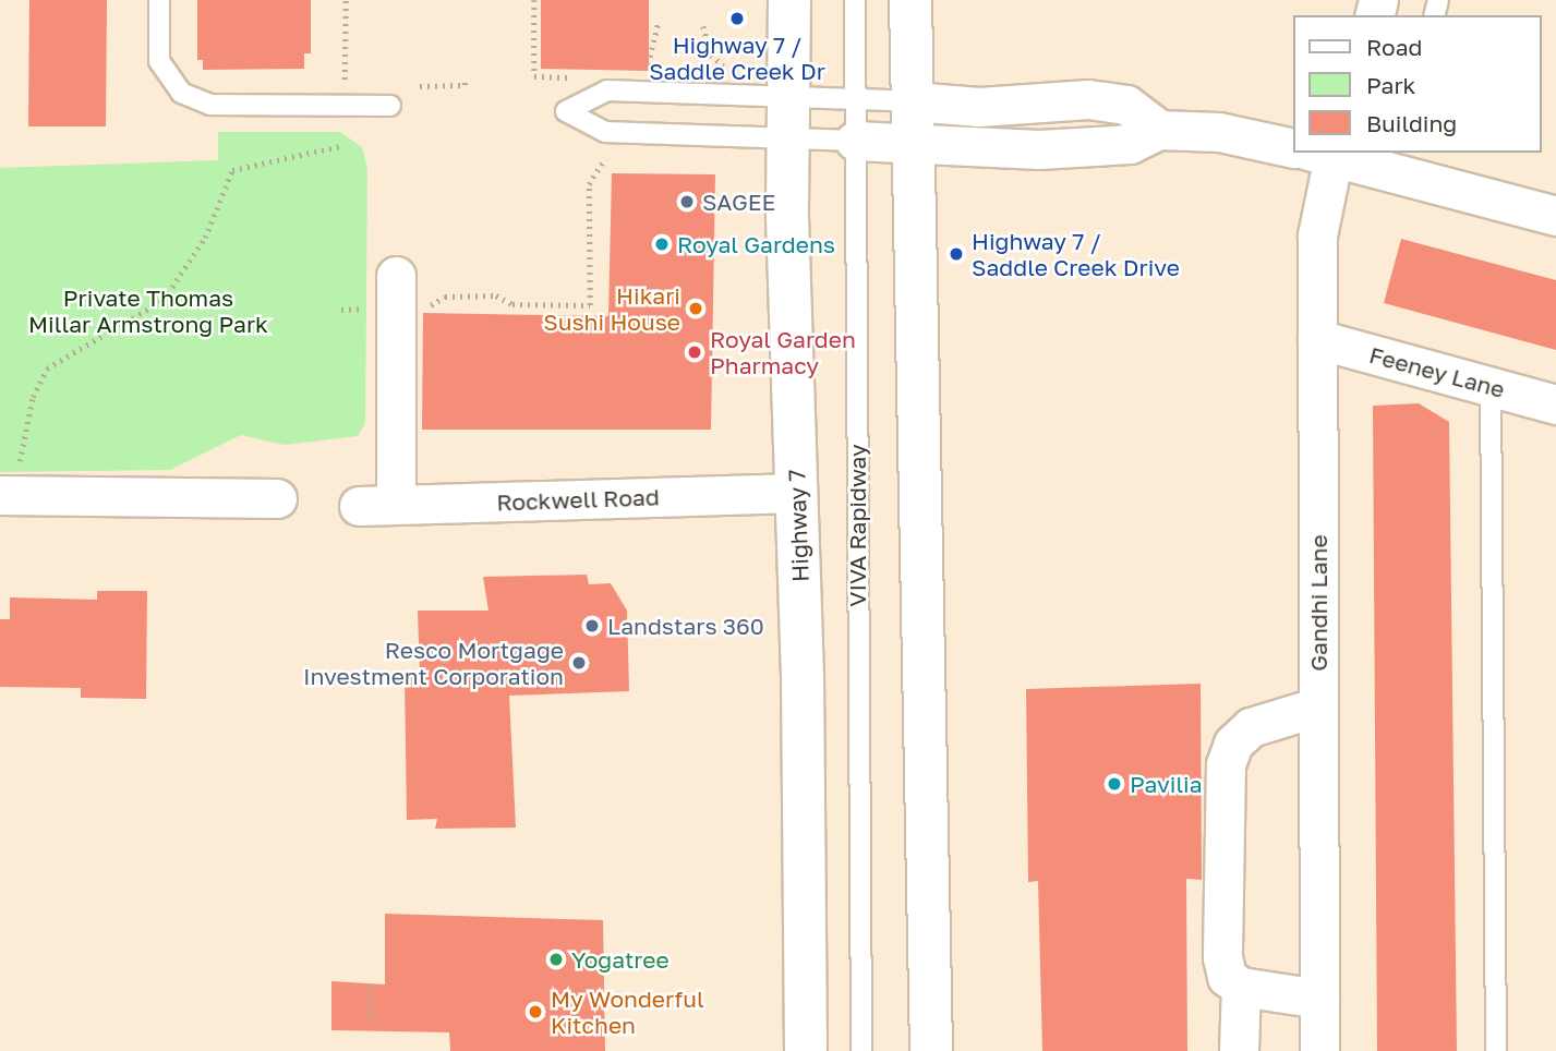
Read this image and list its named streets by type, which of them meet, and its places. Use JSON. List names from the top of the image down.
{
  "streets": {
    "main road": ["Highway 7"],
    "street": ["Feeney Lane", "Rockwell Road", "Gandhi Lane"],
    "lane": ["VIVA Rapidway"]
  },
  "crossings": [
    ["Feeney Lane", "Gandhi Lane"],
    ["Rockwell Road", "Highway 7"]
  ],
  "parks": ["Private Thomas Millar Armstrong Park"],
  "places": [
    "Highway 7 / Saddle Creek Dr",
    "SAGEE",
    "Royal Gardens",
    "Highway 7 / Saddle Creek Drive",
    "Hikari Sushi House",
    "Royal Garden Pharmacy",
    "Landstars 360",
    "Resco Mortgage Investment Corporation",
    "Pavilia",
    "Yogatree",
    "My Wonderful Kitchen"
  ],
  "legend": ["Road", "Park", "Building"]
}
